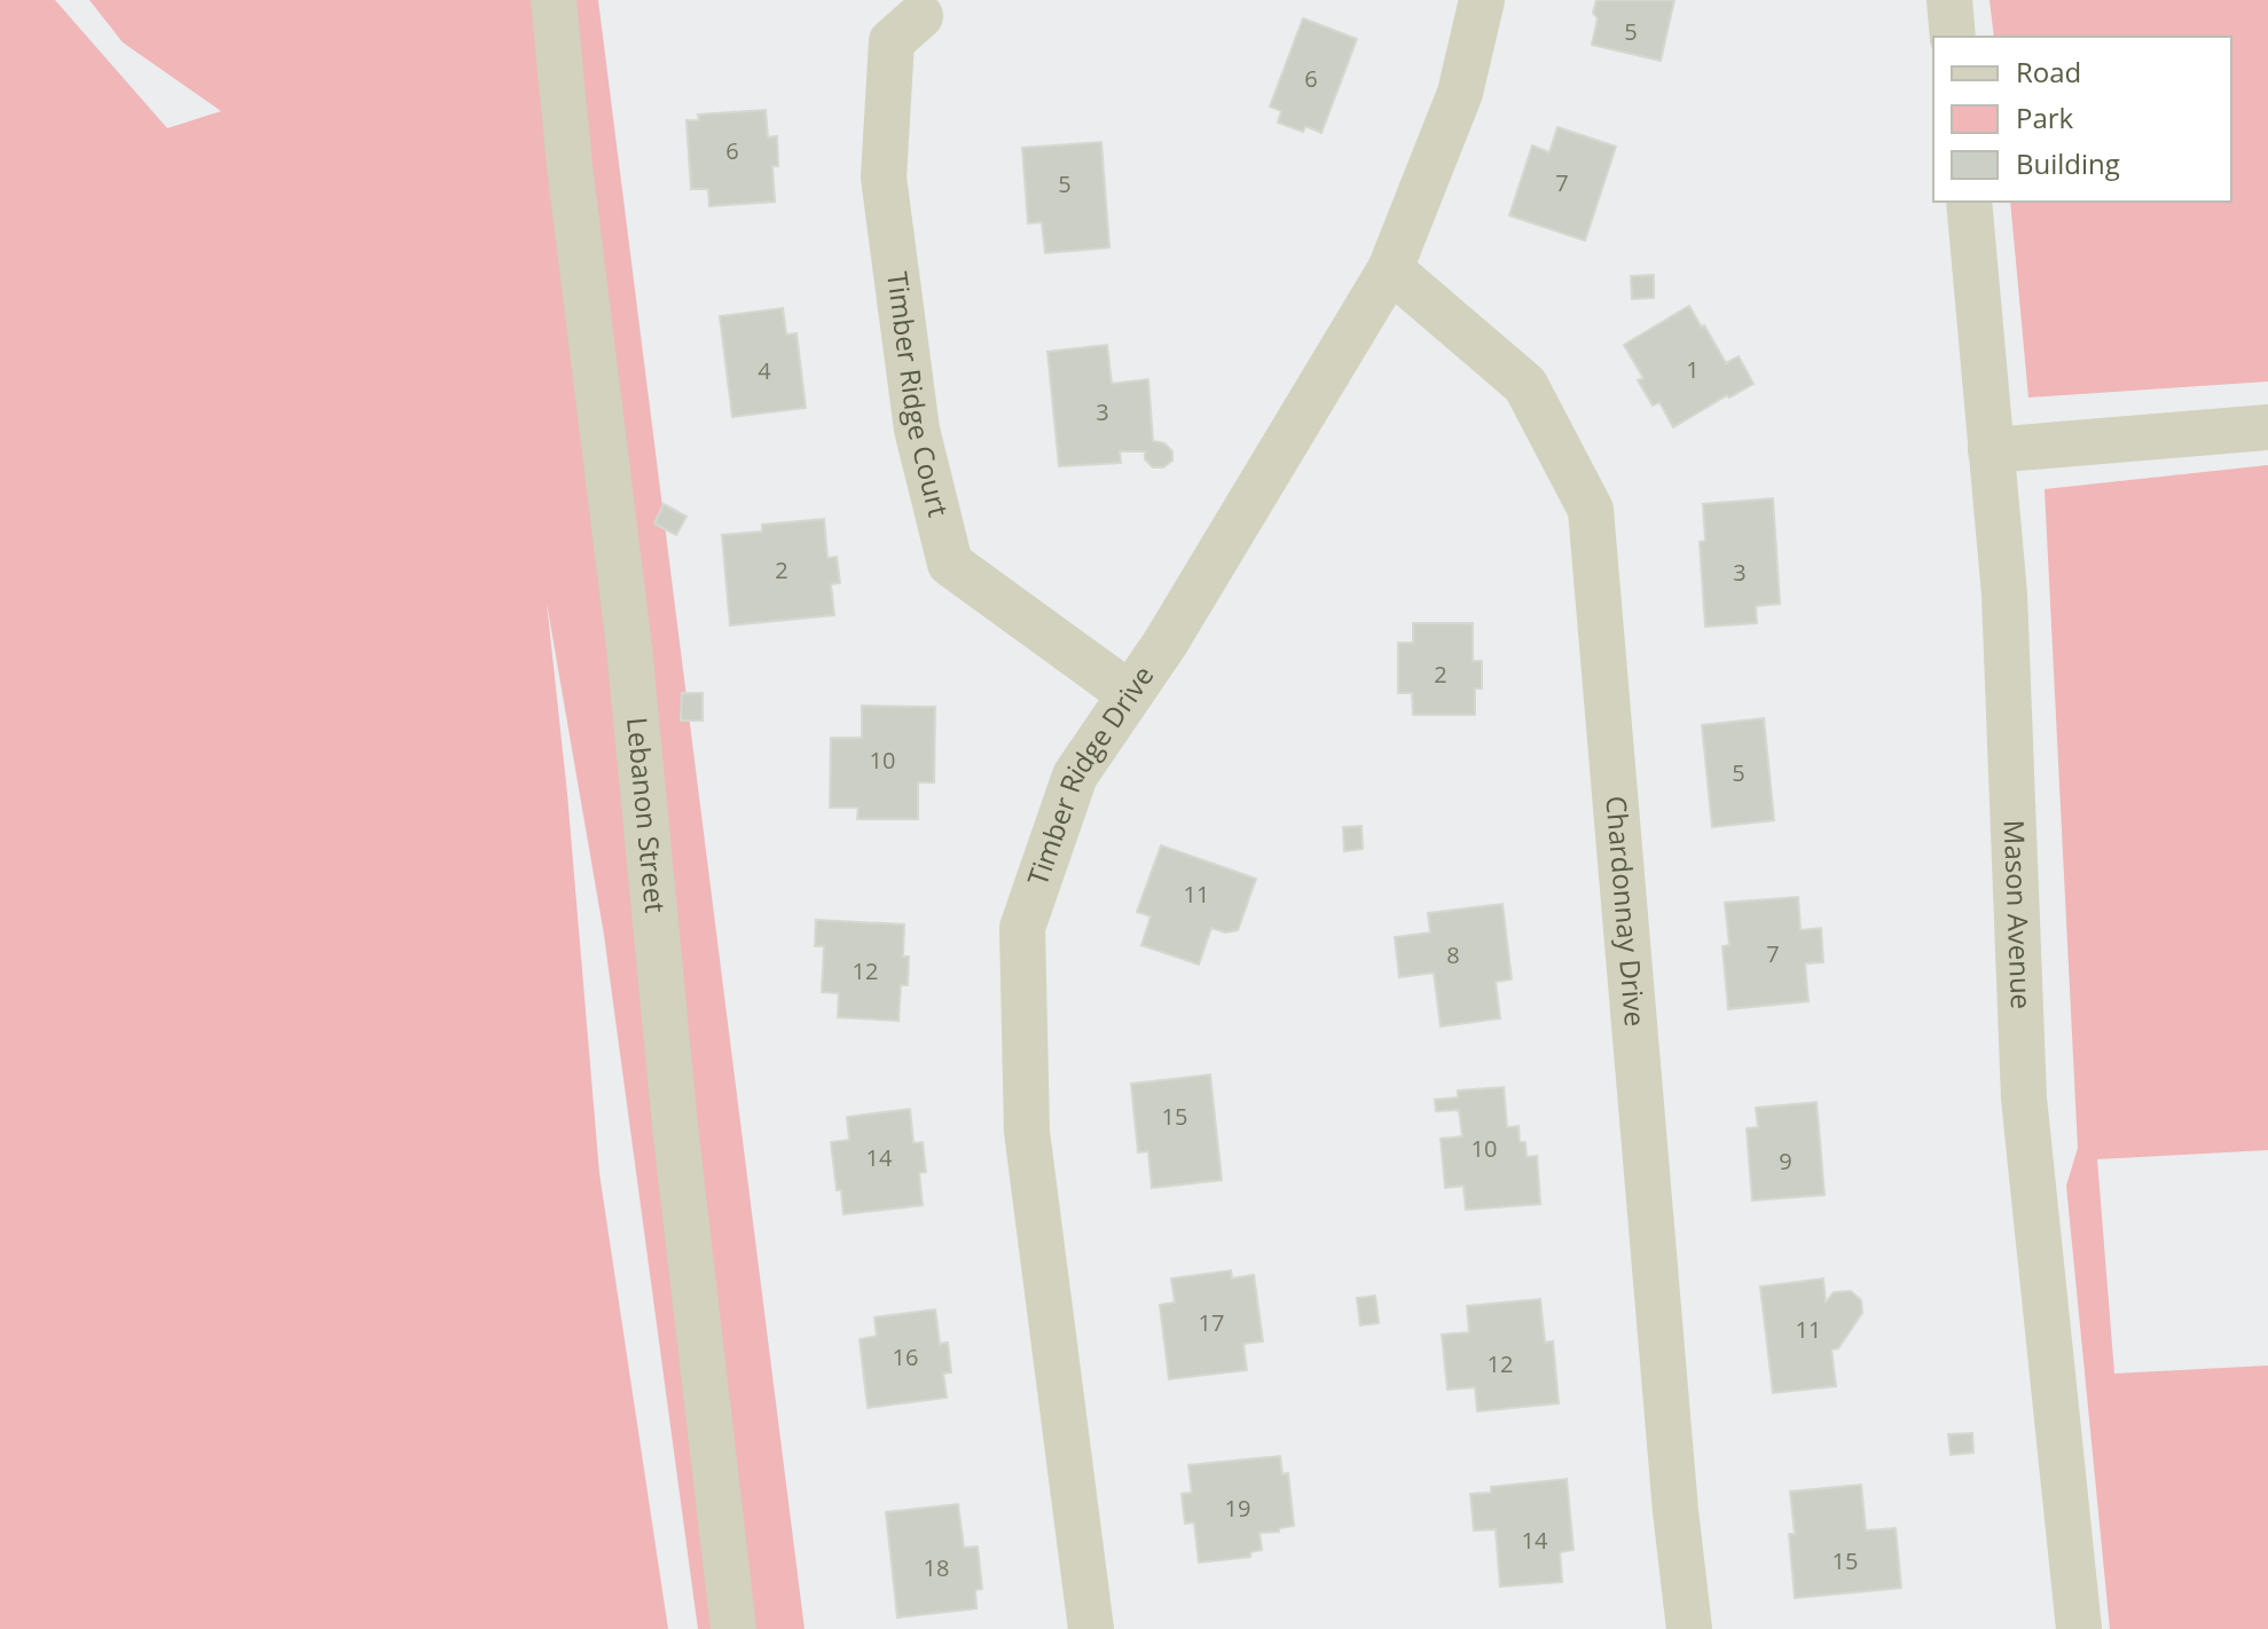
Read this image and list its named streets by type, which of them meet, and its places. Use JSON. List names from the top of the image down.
{
  "streets": {
    "street": [
      "Timber Ridge Court",
      "Timber Ridge Drive",
      "Lebanon Street",
      "Chardonnay Drive",
      "Mason Avenue"
    ]
  },
  "crossings": [
    ["Timber Ridge Court", "Timber Ridge Drive"],
    ["Timber Ridge Drive", "Chardonnay Drive"]
  ],
  "house_numbers": [
    "5",
    "6",
    "6",
    "7",
    "5",
    "1",
    "4",
    "3",
    "2",
    "3",
    "2",
    "10",
    "5",
    "11",
    "7",
    "8",
    "12",
    "15",
    "10",
    "14",
    "9",
    "17",
    "11",
    "16",
    "12",
    "19",
    "14",
    "15",
    "18"
  ],
  "legend": ["Road", "Park", "Building"]
}
